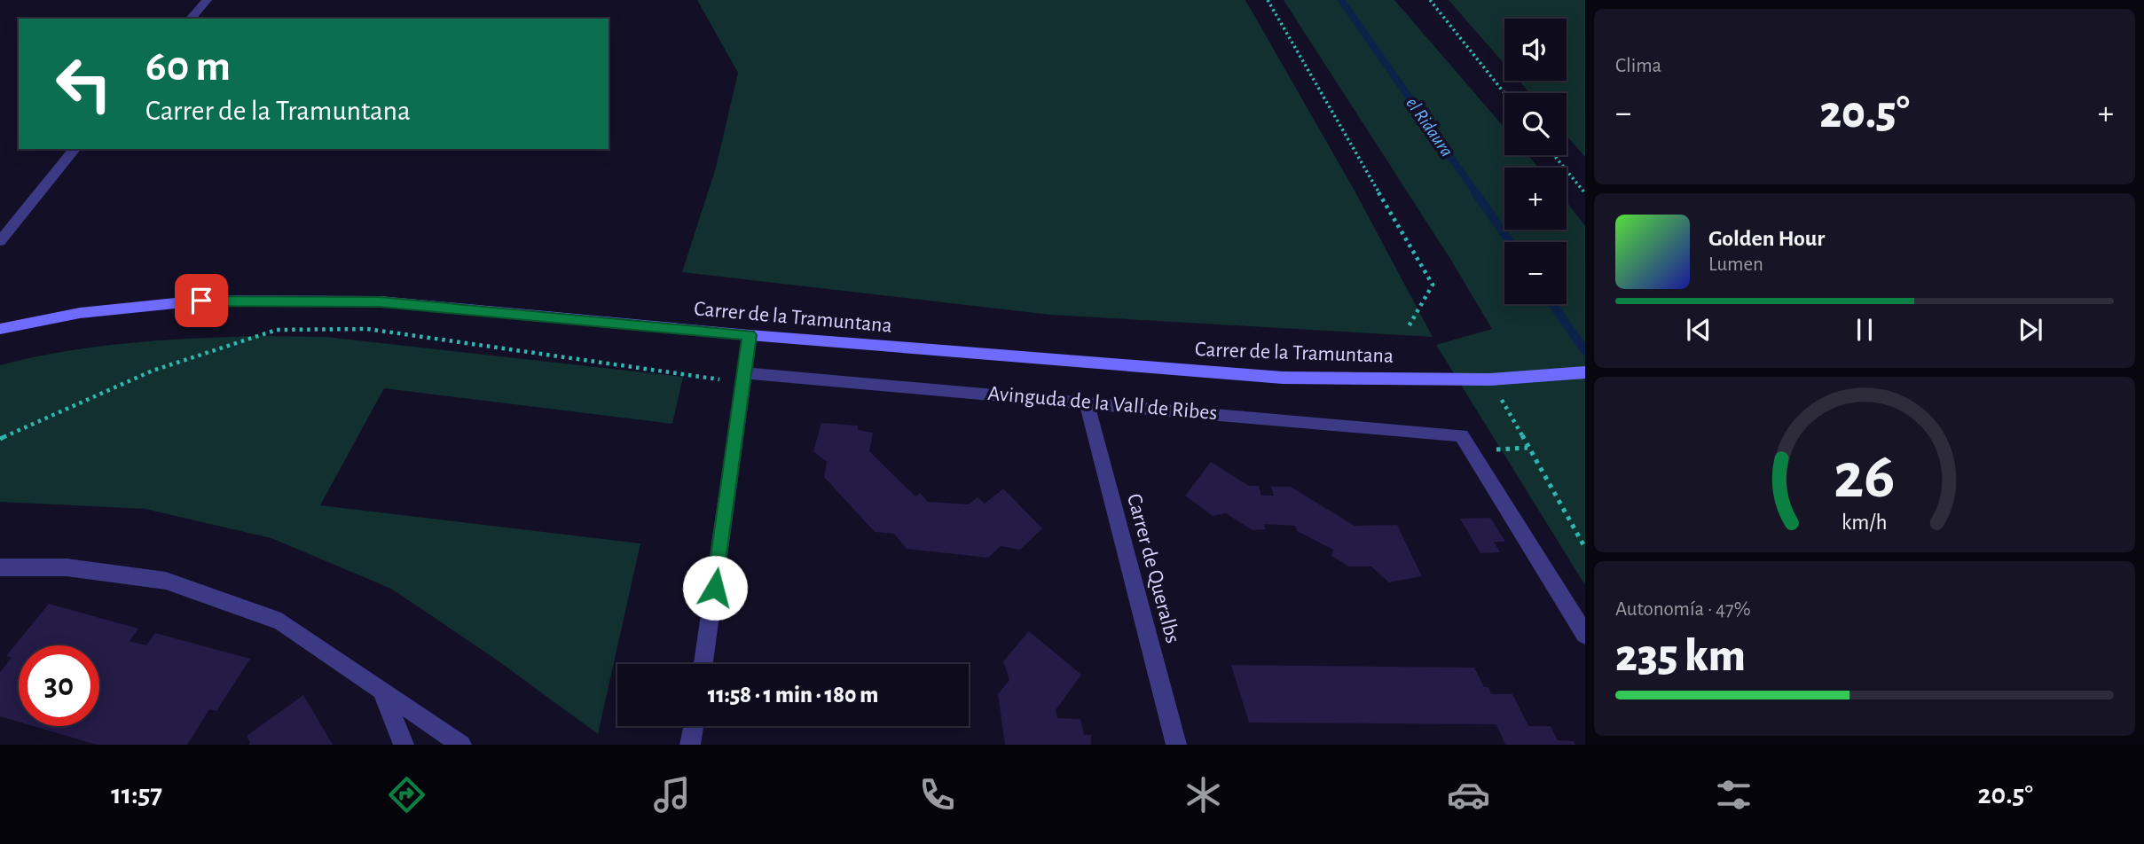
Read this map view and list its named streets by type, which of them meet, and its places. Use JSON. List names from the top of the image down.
{
  "streets": {
    "main road": ["Carrer de la Tramuntana"],
    "street": ["Avinguda de la Vall de Ribes", "Carrer de Queralbs"]
  },
  "crossings": [
    ["Avinguda de la Vall de Ribes", "Carrer de Queralbs"]
  ],
  "water": ["el Ridaura"],
  "page": {
    "tile": [
      "Clima",
      ["Autonomía · 47%", "235 km"]
    ],
    "map_buttons": ["+", "−"],
    "turn": ["60 m", "Carrer de la Tramuntana"],
    "heat": ["−", "20.5°", "+"],
    "song": ["Golden Hour", "Lumen"],
    "limit": "30",
    "trip": "11:58 · 1 min · 180 m",
    "tabs": ["11:57", "20.5°"],
    "gauge": ["26", "km/h"]
  }
}
